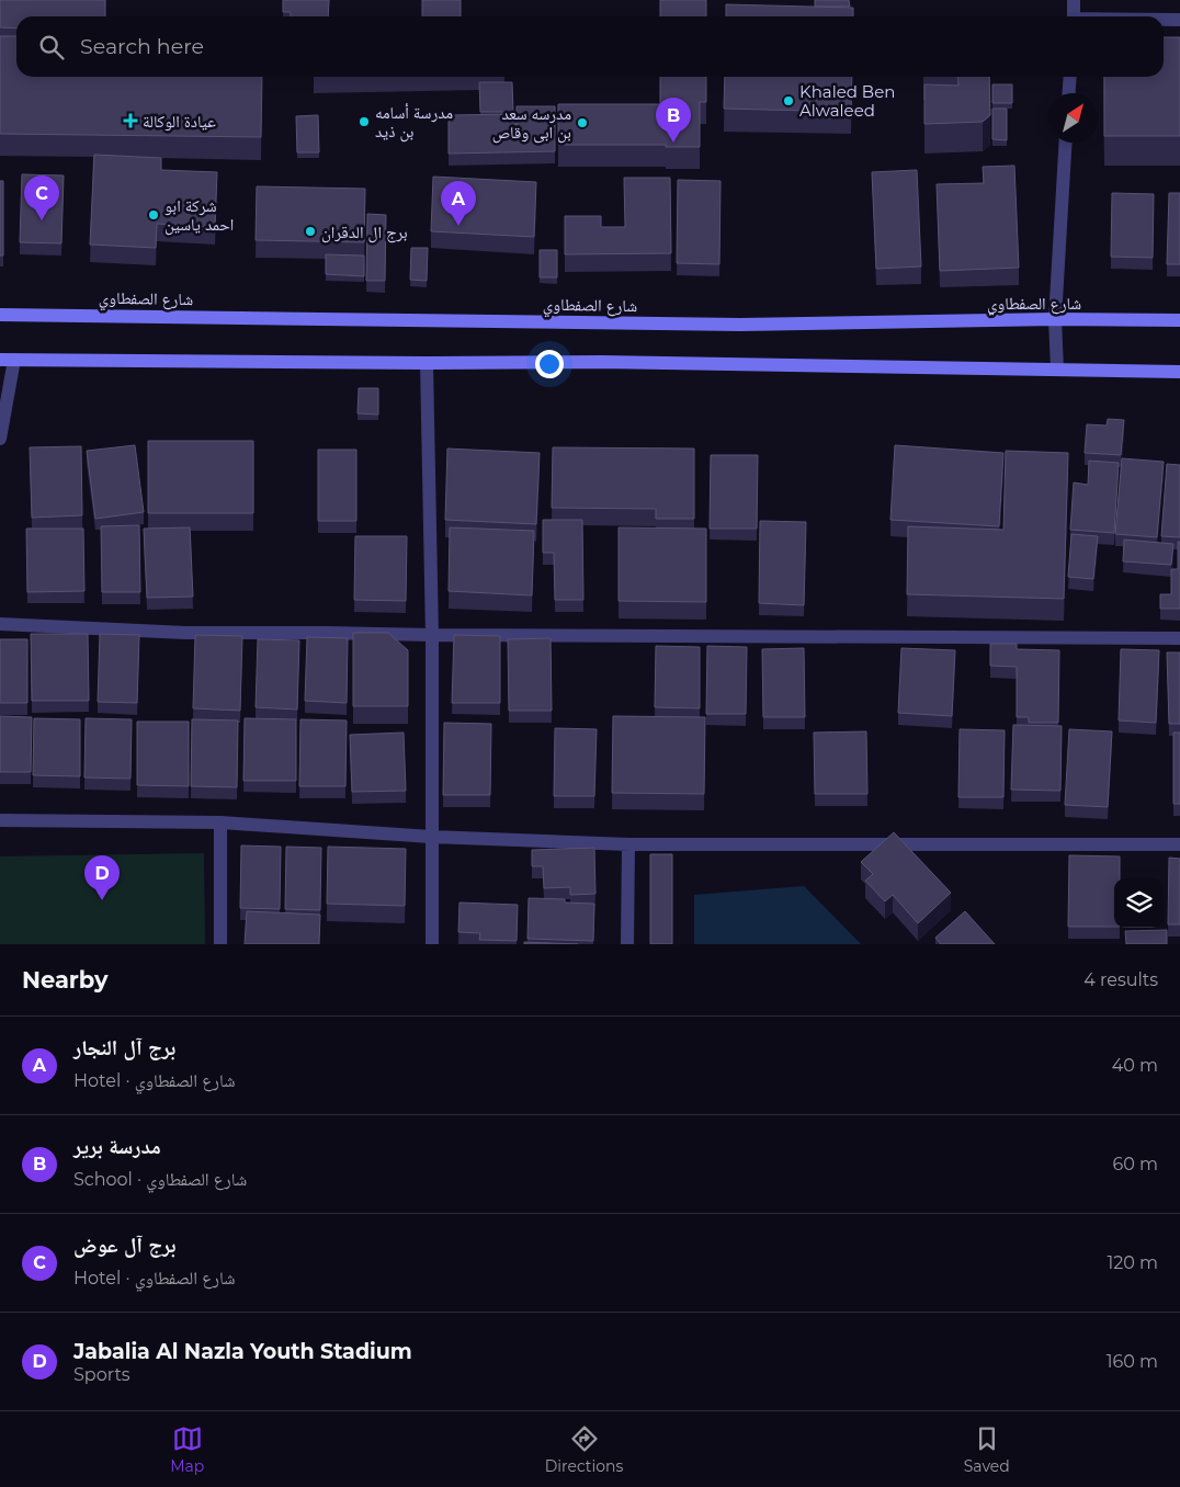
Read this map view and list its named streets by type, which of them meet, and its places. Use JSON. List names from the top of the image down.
{
  "streets": {
    "main road": ["شارع الصفطاوي"]
  },
  "places": {
    "other": [
      "Khaled Ben Alwaleed",
      "مدرسة أسامه بن ذيد",
      "مدرسه سعد بن ابى وقاص",
      "شركة ابو احمد ياسين",
      "برج ال الدقران"
    ],
    "health": ["عيادة الوكالة"]
  },
  "north": "top right",
  "page": {
    "search": "Search here",
    "pins": [
      "B",
      "C",
      "A",
      "D"
    ],
    "heading": ["Nearby", "4 results"],
    "list": [
      {
        "mark": "A",
        "name": "برج آل النجار",
        "note": "Hotel · شارع الصفطاوي",
        "value": "40 m"
      },
      {
        "mark": "B",
        "name": "مدرسة برير",
        "note": "School · شارع الصفطاوي",
        "value": "60 m"
      },
      {
        "mark": "C",
        "name": "برج آل عوض",
        "note": "Hotel · شارع الصفطاوي",
        "value": "120 m"
      },
      {
        "mark": "D",
        "name": "Jabalia Al Nazla Youth Stadium",
        "note": "Sports",
        "value": "160 m"
      }
    ],
    "nav": ["Map", "Directions", "Saved"]
  }
}
